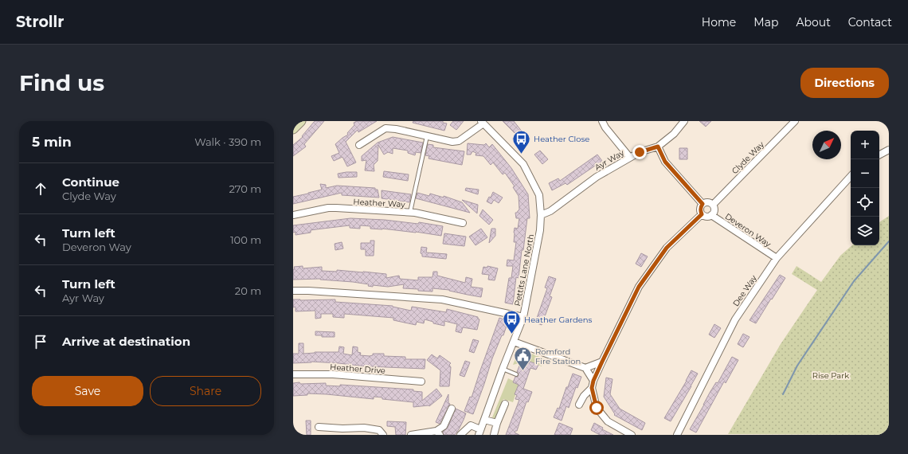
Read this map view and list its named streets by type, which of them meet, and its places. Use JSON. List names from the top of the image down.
{
  "streets": {
    "street": [
      "Clyde Way",
      "Ayr Way",
      "Heather Way",
      "Deveron Way",
      "Pettits Lane North",
      "Dee Way",
      "Heather Drive"
    ]
  },
  "crossings": [
    ["Clyde Way", "Deveron Way"],
    ["Ayr Way", "Pettits Lane North"],
    ["Deveron Way", "Dee Way"]
  ],
  "parks": ["Rise Park"],
  "places": {
    "bus stop": ["Heather Close", "Heather Gardens"],
    "public building": ["Romford Fire Station"]
  },
  "north": "top right",
  "page": {
    "header": "Strollr",
    "nav": [
      "Home",
      "Map",
      "About",
      "Contact"
    ],
    "buttons": [
      "Directions",
      ["Save", "Share"]
    ],
    "title": "Find us",
    "heading": ["5 min", "Walk · 390 m"],
    "map_buttons": ["+", "−"],
    "list": [
      ["Continue", "Clyde Way", "270 m"],
      ["Turn left", "Deveron Way", "100 m"],
      ["Turn left", "Ayr Way", "20 m"],
      "Arrive at destination"
    ]
  }
}
